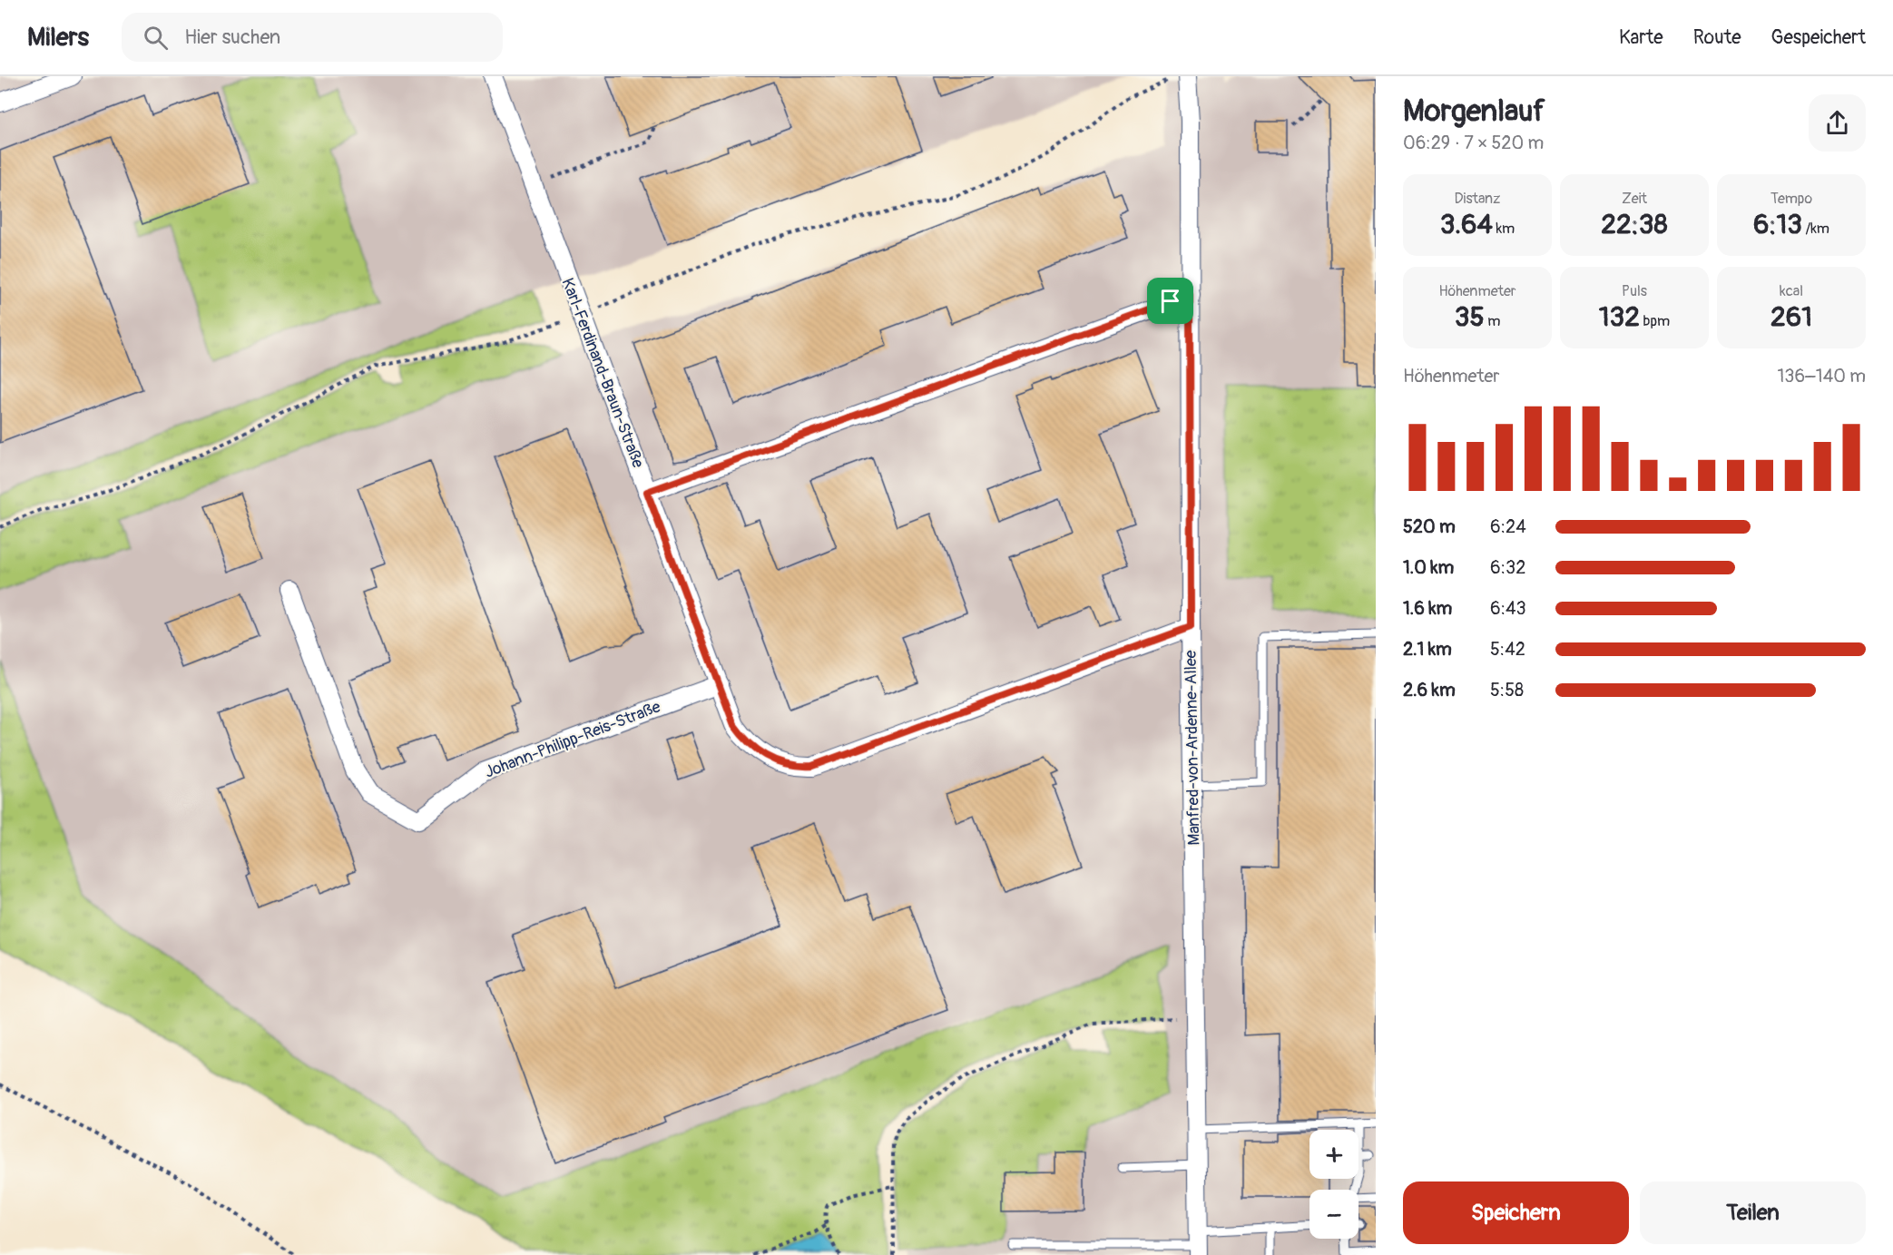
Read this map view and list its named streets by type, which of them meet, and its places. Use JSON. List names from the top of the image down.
{
  "streets": {
    "street": ["Karl-Ferdinand-Braun-Straße", "Johann-Philipp-Reis-Straße", "Manfred-von-Ardenne-Allee"]
  },
  "crossings": [
    ["Karl-Ferdinand-Braun-Straße", "Johann-Philipp-Reis-Straße"],
    ["Karl-Ferdinand-Braun-Straße", "Manfred-von-Ardenne-Allee"]
  ],
  "page": {
    "header": "Milers",
    "search": "Hier suchen",
    "nav": ["Karte", "Route", "Gespeichert"],
    "heading": ["Morgenlauf", "06:29 · 7 × 520 m"],
    "stats": [
      ["Distanz", "3.64 km"],
      ["Zeit", "22:38"],
      ["Tempo", "6:13 /km"],
      ["Höhenmeter", "35 m"],
      ["Puls", "132 bpm"],
      ["kcal", "261"]
    ],
    "chart": ["Höhenmeter", "136–140 m"],
    "list": [
      {
        "name": "520 m",
        "note": "6:24"
      },
      {
        "name": "1.0 km",
        "note": "6:32"
      },
      {
        "name": "1.6 km",
        "note": "6:43"
      },
      {
        "name": "2.1 km",
        "note": "5:42"
      },
      {
        "name": "2.6 km",
        "note": "5:58"
      }
    ],
    "map_buttons": ["+", "−"],
    "buttons": ["Speichern", "Teilen"]
  }
}
